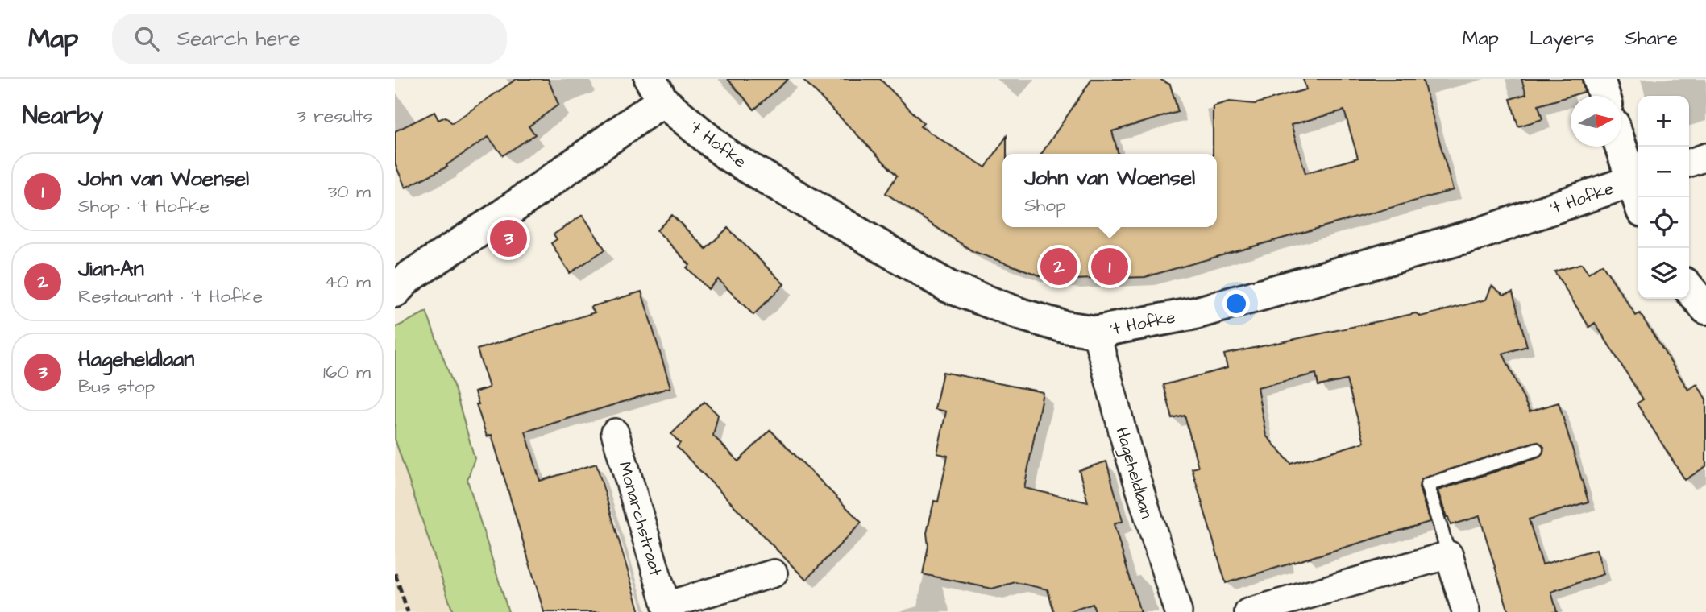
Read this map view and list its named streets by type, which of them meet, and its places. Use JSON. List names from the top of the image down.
{
  "streets": {
    "street": ["'t Hofke", "Hageheldlaan", "Monarchstraat"]
  },
  "crossings": [
    ["'t Hofke", "Hageheldlaan"]
  ],
  "north": "right",
  "page": {
    "header": "Map",
    "search": "Search here",
    "nav": ["Map", "Layers", "Share"],
    "heading": ["Nearby", "3 results"],
    "map_buttons": ["+", "−"],
    "list": [
      {
        "mark": "1",
        "name": "John van Woensel",
        "note": "Shop · 't Hofke",
        "value": "30 m"
      },
      {
        "mark": "2",
        "name": "Jian-An",
        "note": "Restaurant · 't Hofke",
        "value": "40 m"
      },
      {
        "mark": "3",
        "name": "Hageheldlaan",
        "note": "Bus stop",
        "value": "160 m"
      }
    ],
    "popup": ["John van Woensel", "Shop"],
    "pins": ["3", "1", "2"]
  }
}
